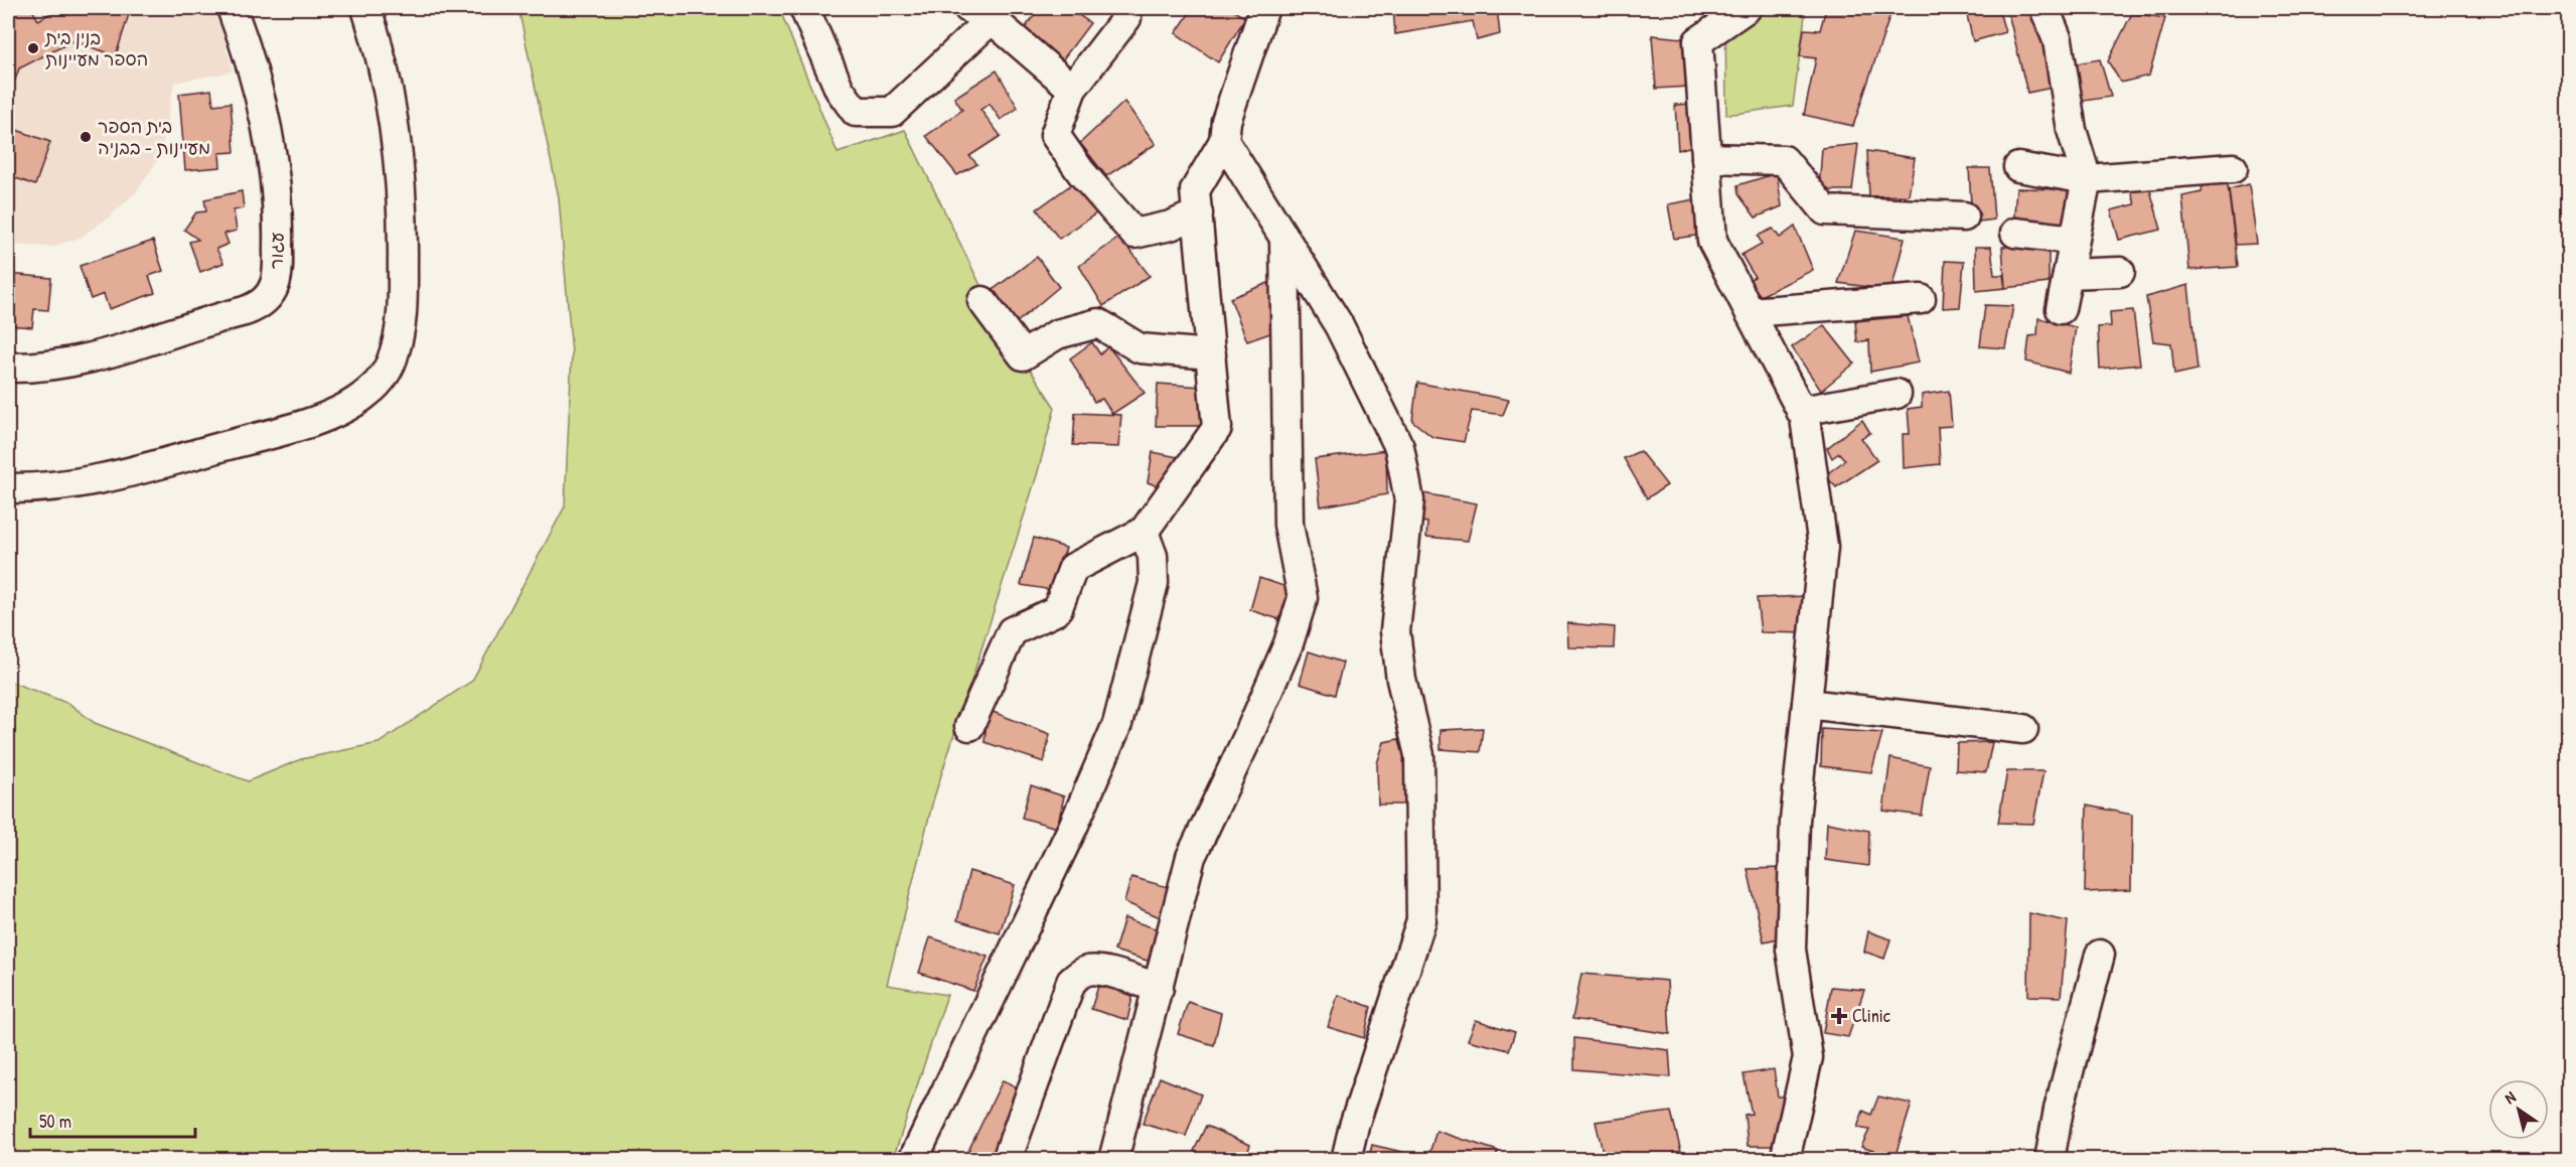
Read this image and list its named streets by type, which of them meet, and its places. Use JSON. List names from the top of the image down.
{
  "streets": {
    "street": ["עגור"]
  },
  "places": {
    "other": ["בנין בית הספר מעיינות", "בית הספר מעיינות - בבניה"],
    "health": ["Clinic"]
  },
  "scale_bar": "50 m",
  "north": "top left"
}
